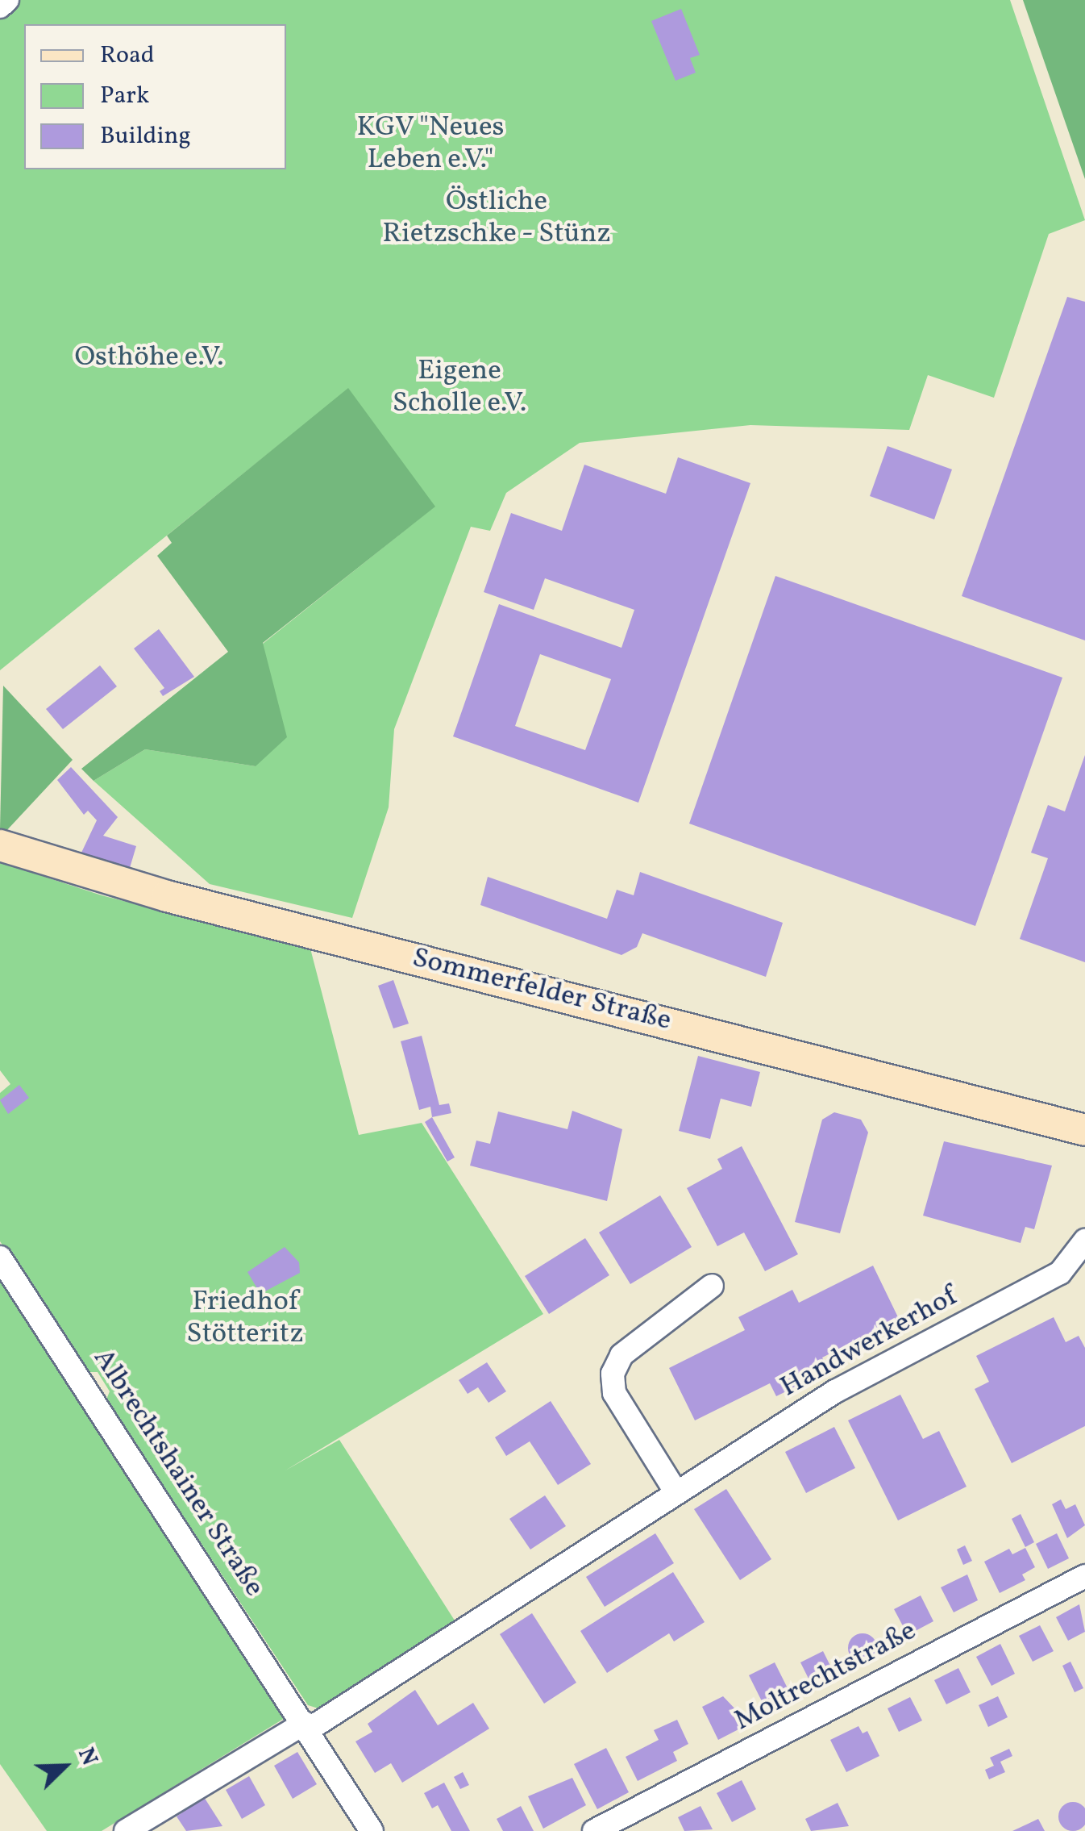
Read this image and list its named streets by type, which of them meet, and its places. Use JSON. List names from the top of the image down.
{
  "streets": {
    "main road": ["Sommerfelder Straße"],
    "street": ["Handwerkerhof", "Albrechtshainer Straße", "Moltrechtstraße"]
  },
  "crossings": [
    ["Handwerkerhof", "Albrechtshainer Straße"]
  ],
  "parks": [
    "KGV \"Neues Leben e.V.\"",
    "Östliche Rietzschke - Stünz",
    "Osthöhe e.V.",
    "Eigene Scholle e.V.",
    "Friedhof Stötteritz"
  ],
  "legend": ["Road", "Park", "Building"],
  "north": "top right"
}
